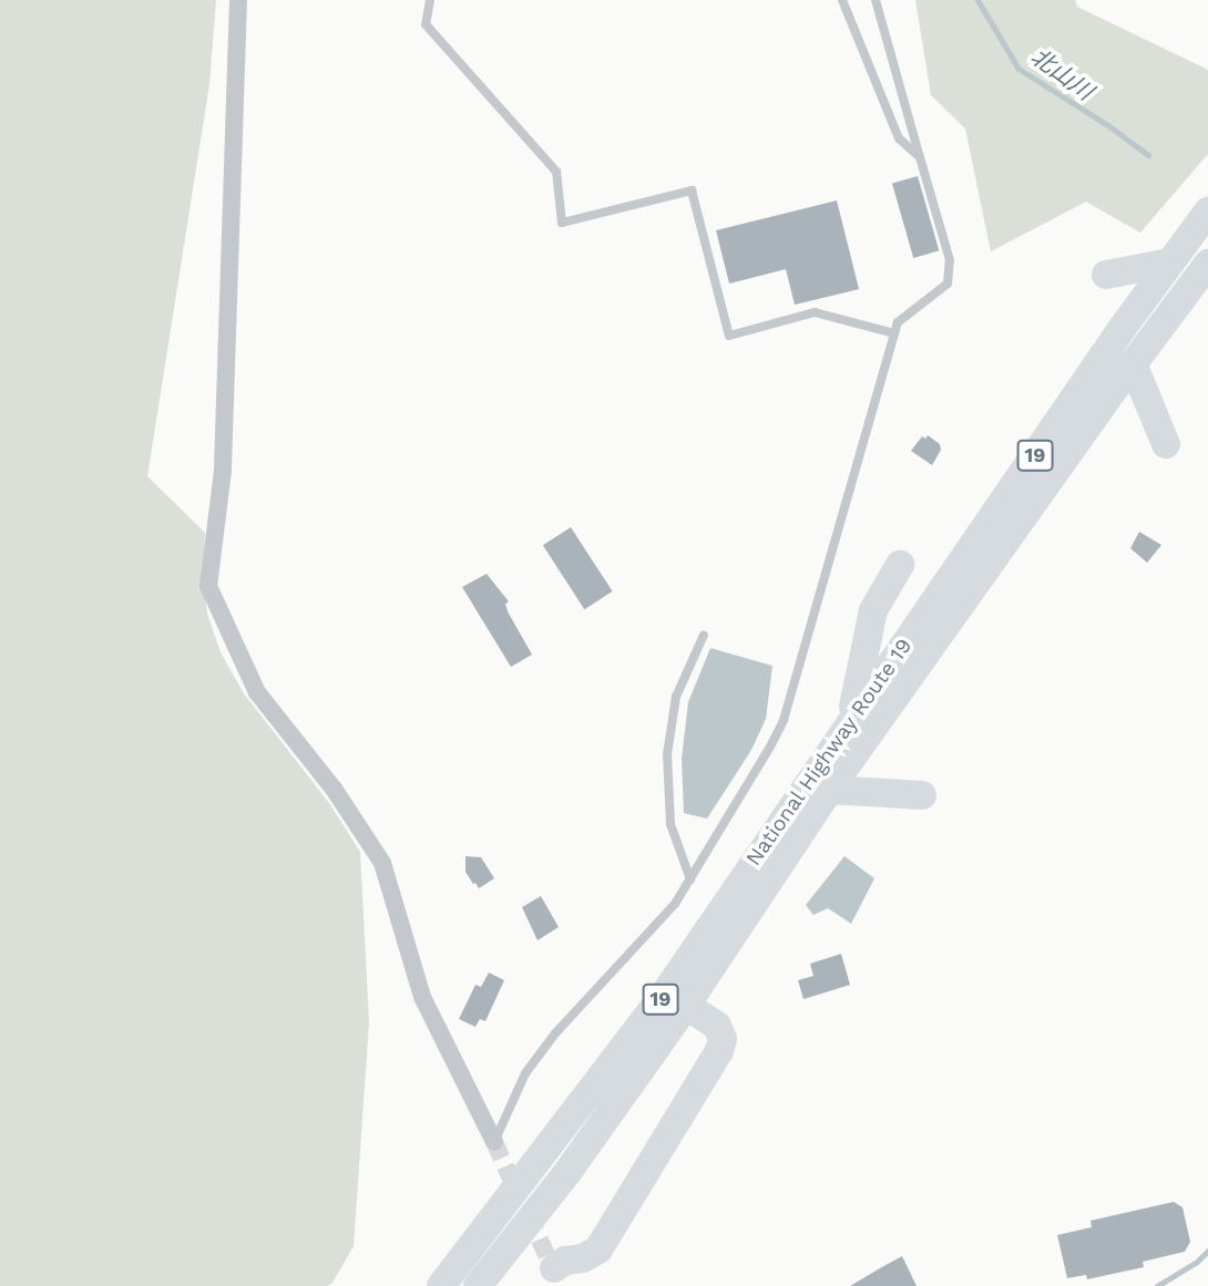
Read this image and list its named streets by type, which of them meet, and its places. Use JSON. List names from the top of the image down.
{
  "streets": {
    "highway": ["19", "National Highway Route 19"]
  },
  "water": ["北山川"]
}
